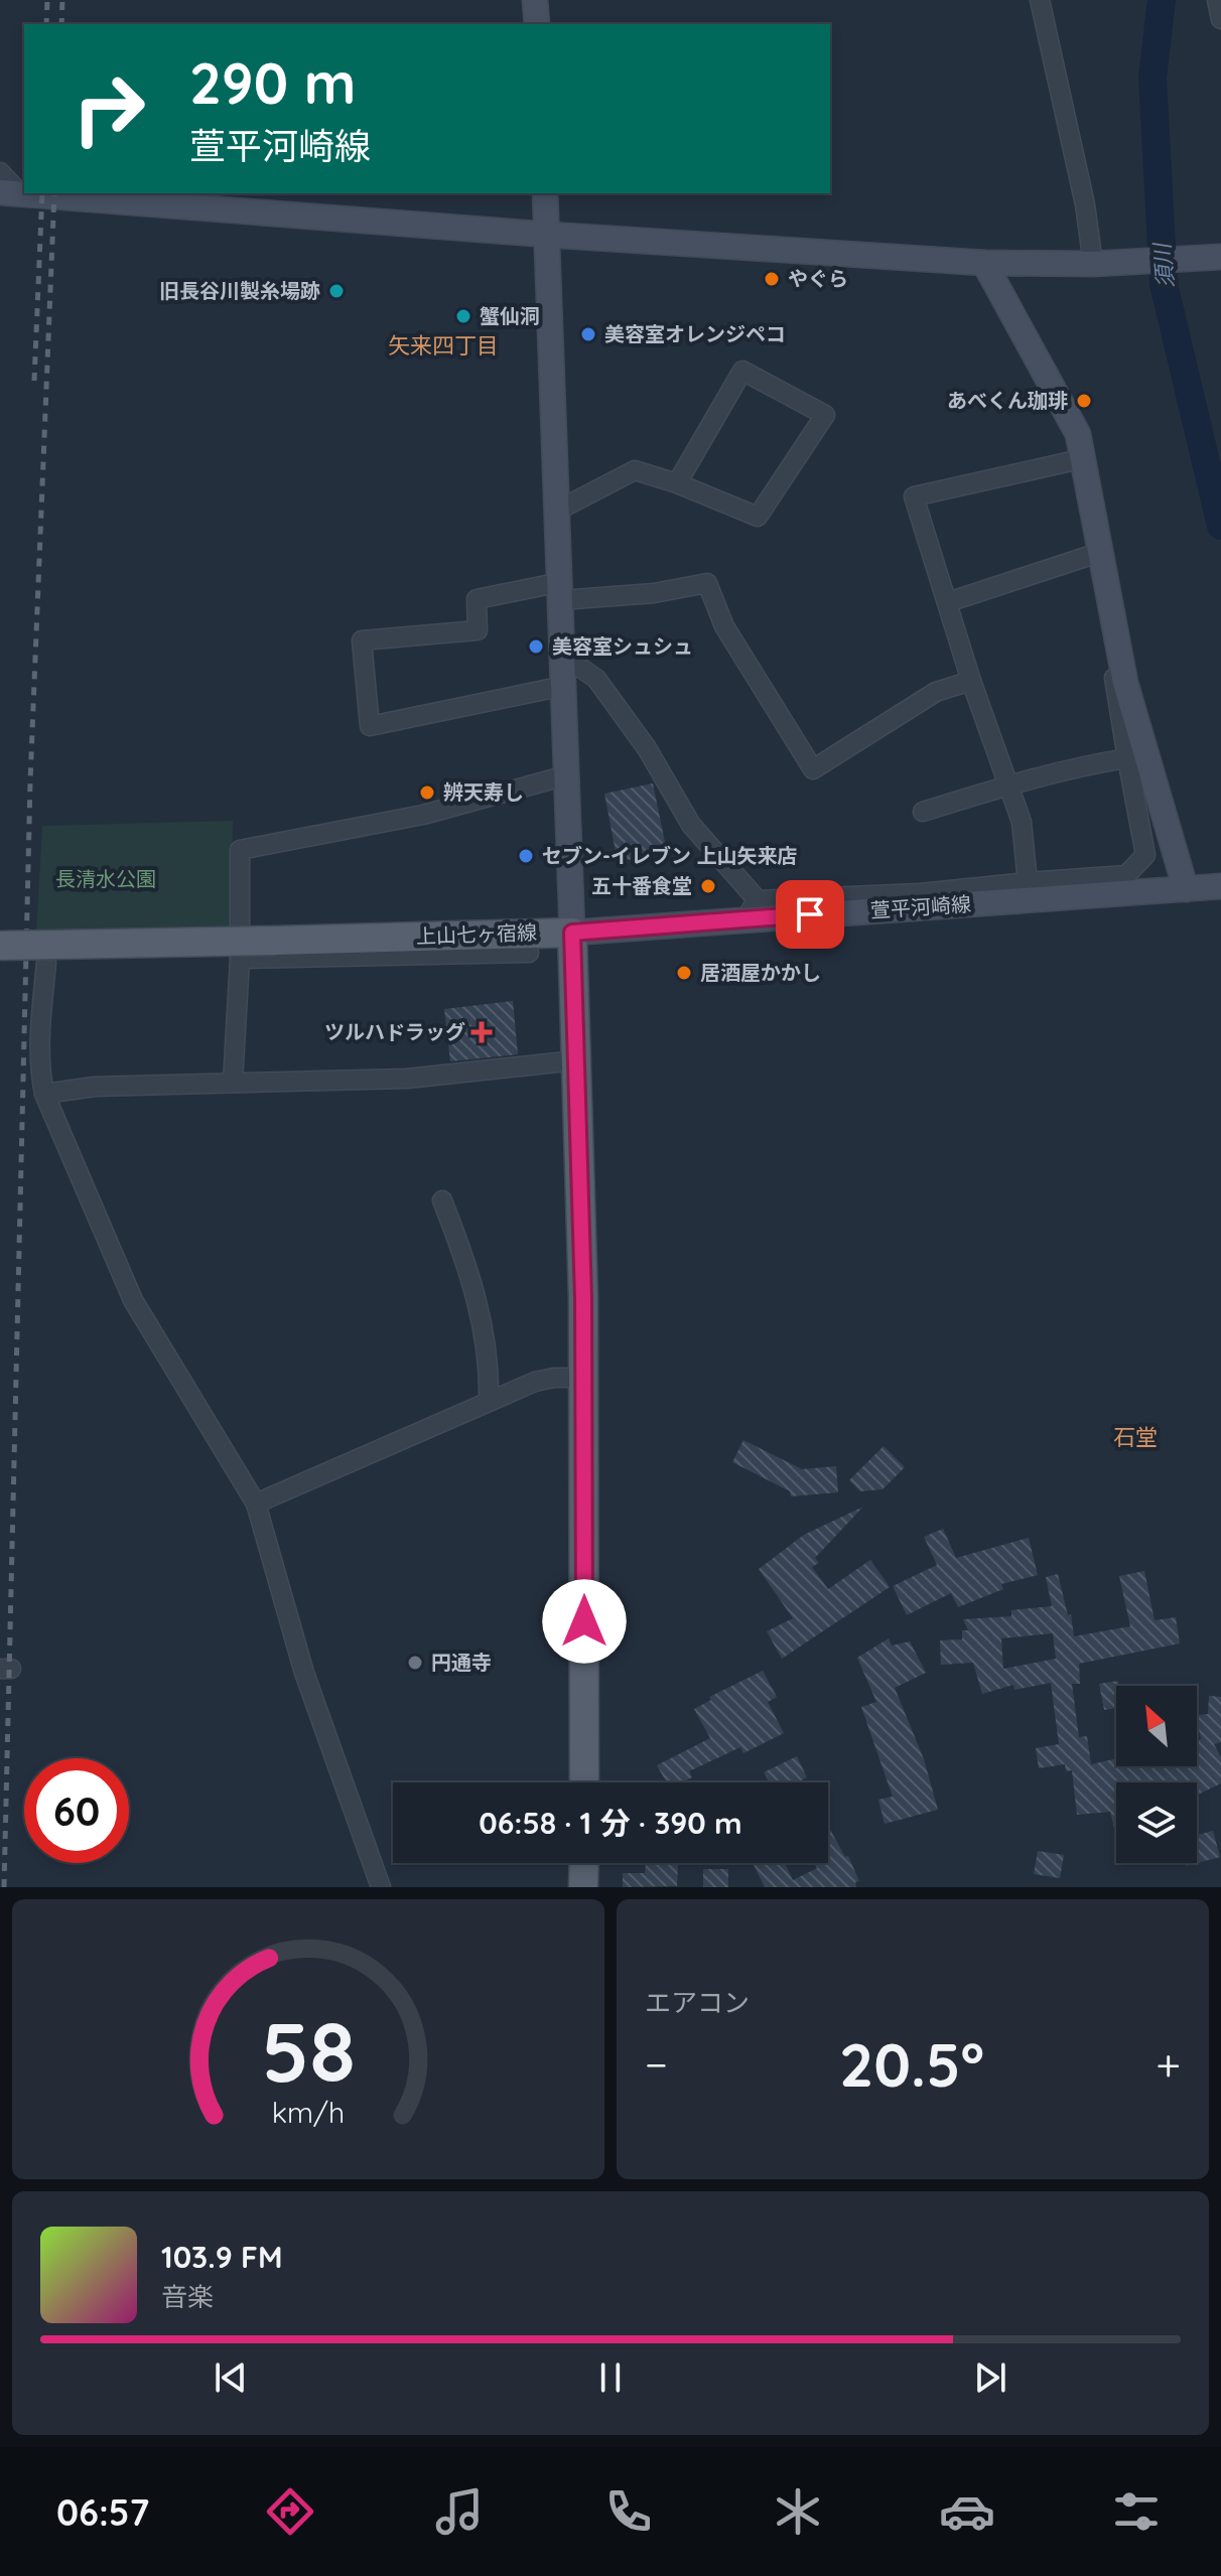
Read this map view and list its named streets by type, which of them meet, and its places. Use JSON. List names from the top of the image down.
{
  "streets": {
    "main road": ["上山七ヶ宿線"],
    "street": ["萱平河崎線"]
  },
  "crossings": [
    ["萱平河崎線", "上山七ヶ宿線"]
  ],
  "districts": ["矢来四丁目", "石堂"],
  "water": ["須川"],
  "parks": ["長清水公園"],
  "places": {
    "other": [
      "やぐら",
      "旧長谷川製糸場跡",
      "蟹仙洞",
      "美容室オレンジペコ",
      "あべくん珈琲",
      "美容室シュシュ",
      "辨天寿し",
      "セブン-イレブン 上山矢来店",
      "五十番食堂",
      "居酒屋かかし",
      "円通寺"
    ],
    "health": ["ツルハドラッグ"]
  },
  "north": "top left",
  "page": {
    "turn": ["290 m", "萱平河崎線"],
    "limit": "60",
    "trip": "06:58 · 1 分 · 390 m",
    "tile": "エアコン",
    "heat": ["−", "20.5°", "+"],
    "song": ["103.9 FM", "音楽"],
    "tabs": "06:57",
    "gauge": ["58", "km/h"]
  }
}
